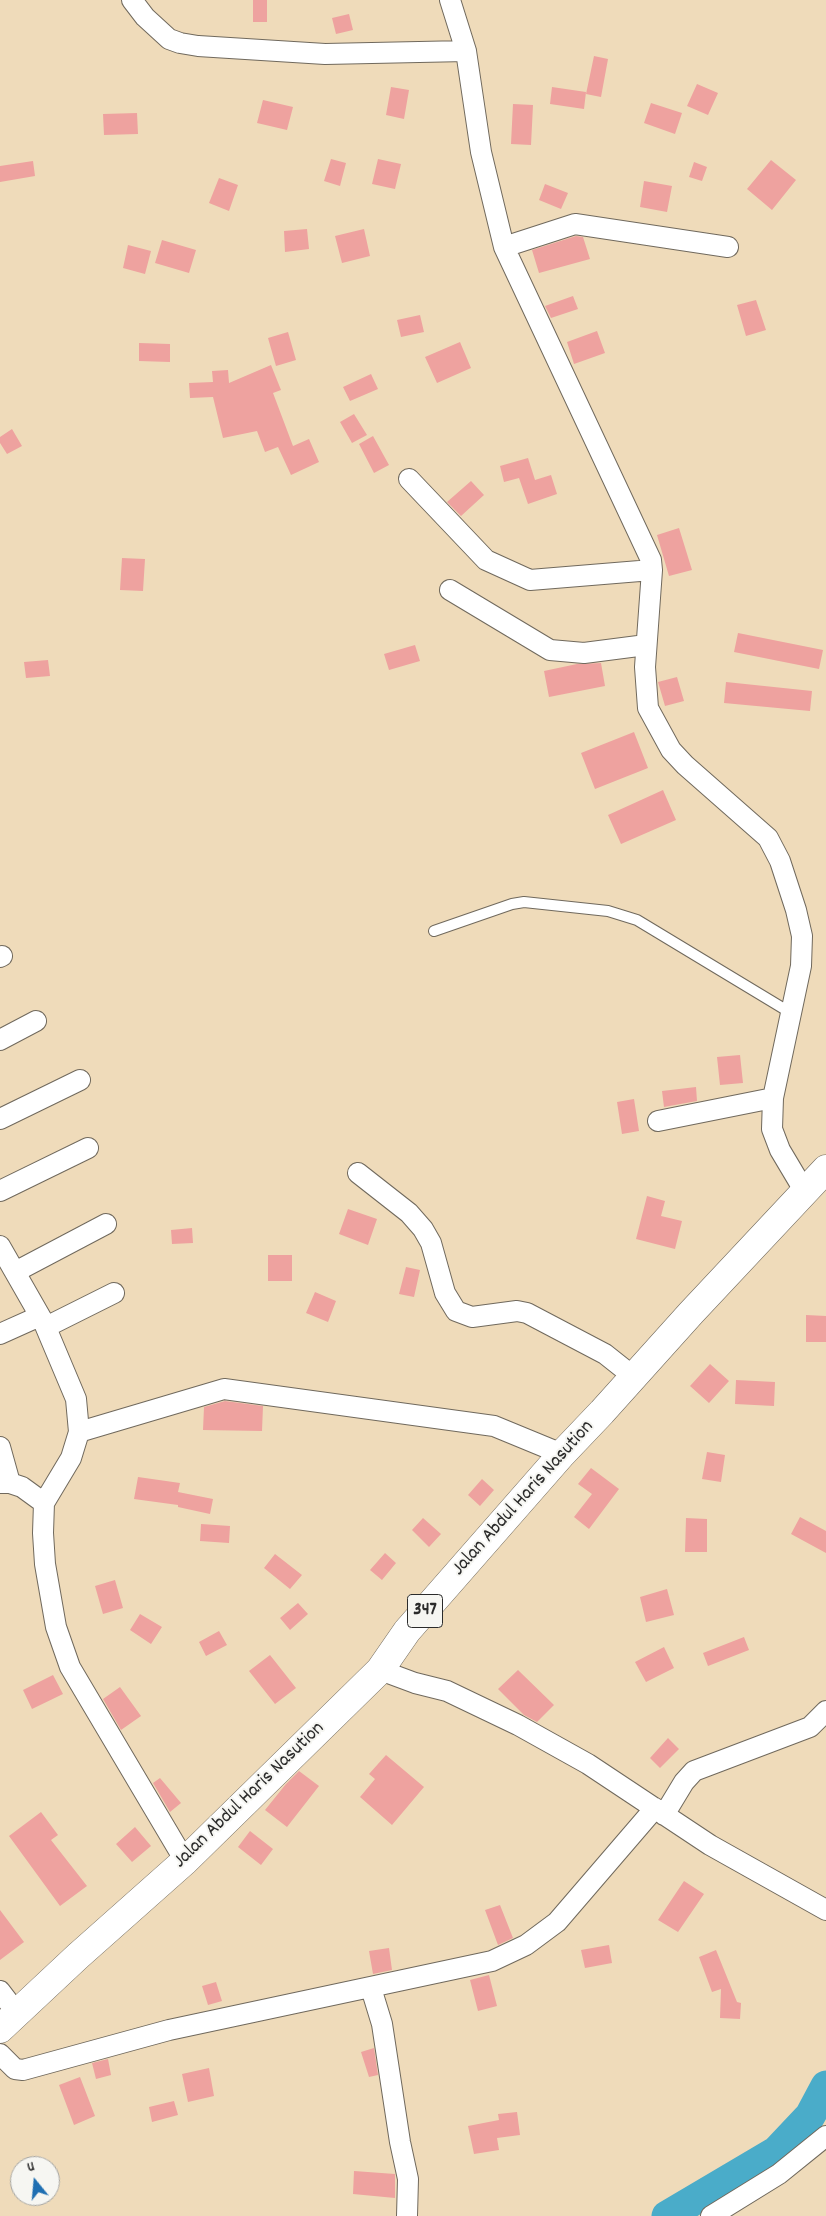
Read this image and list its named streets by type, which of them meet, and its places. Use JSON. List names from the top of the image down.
{
  "streets": {
    "main road": ["Jalan Abdul Haris Nasution", "347"]
  },
  "north": "top"
}
